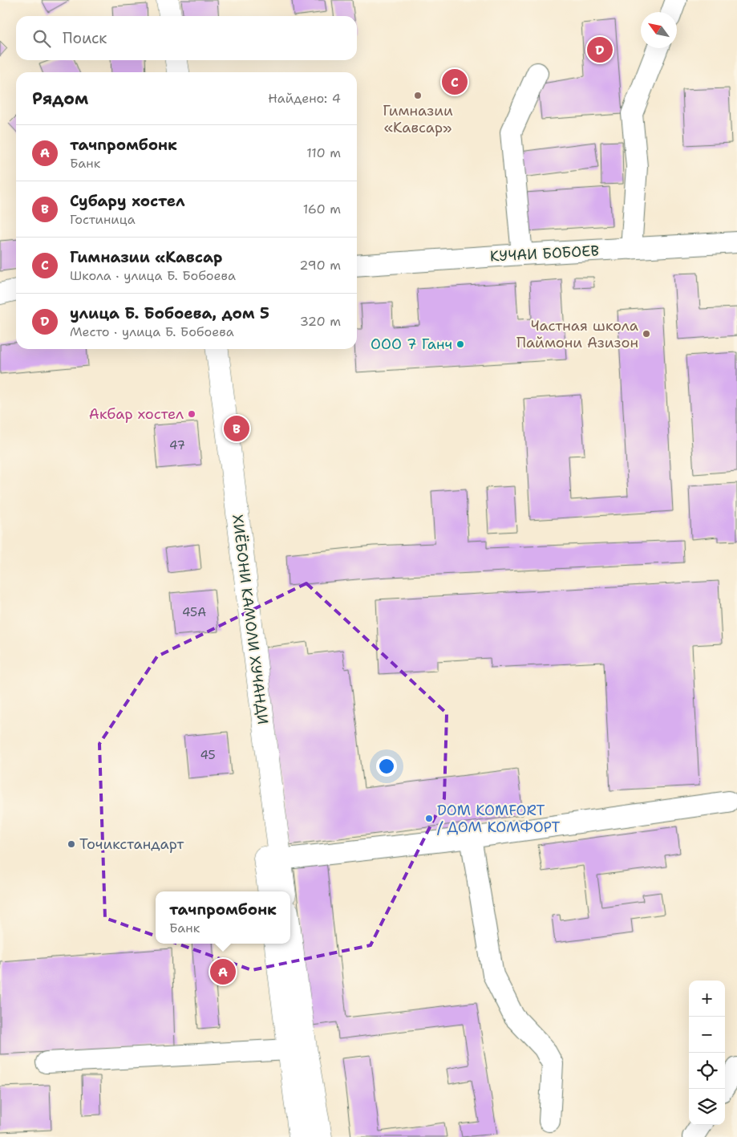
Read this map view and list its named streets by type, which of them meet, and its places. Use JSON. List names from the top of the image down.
{
  "streets": {
    "main road": ["ХИЁБОНИ КАМОЛИ ХУЧАНДИ"],
    "street": ["КУЧАИ БОБОЕВ"]
  },
  "places": [
    "Гимназии «Кавсар»",
    "Частная школа Паймони Азизон",
    "ООО 7 Ганч",
    "Акбар хостел",
    "DOM KOMFORT / ДОМ КОМФОРТ",
    "Точикстандарт"
  ],
  "house_numbers": ["47", "45А", "45"],
  "north": "top left",
  "page": {
    "search": "Поиск",
    "pins": [
      "D",
      "C",
      "B",
      "A"
    ],
    "heading": ["Рядом", "Найдено: 4"],
    "list": [
      {
        "mark": "A",
        "name": "тачпромбонк",
        "note": "Банк",
        "value": "110 m"
      },
      {
        "mark": "B",
        "name": "Субару хостел",
        "note": "Гостиница",
        "value": "160 m"
      },
      {
        "mark": "C",
        "name": "Гимназии «Кавсар",
        "note": "Школа · улица Б. Бобоева",
        "value": "290 m"
      },
      {
        "mark": "D",
        "name": "улица Б. Бобоева, дом 5",
        "note": "Место · улица Б. Бобоева",
        "value": "320 m"
      }
    ],
    "popup": ["тачпромбонк", "Банк"],
    "map_buttons": ["+", "−"]
  }
}
